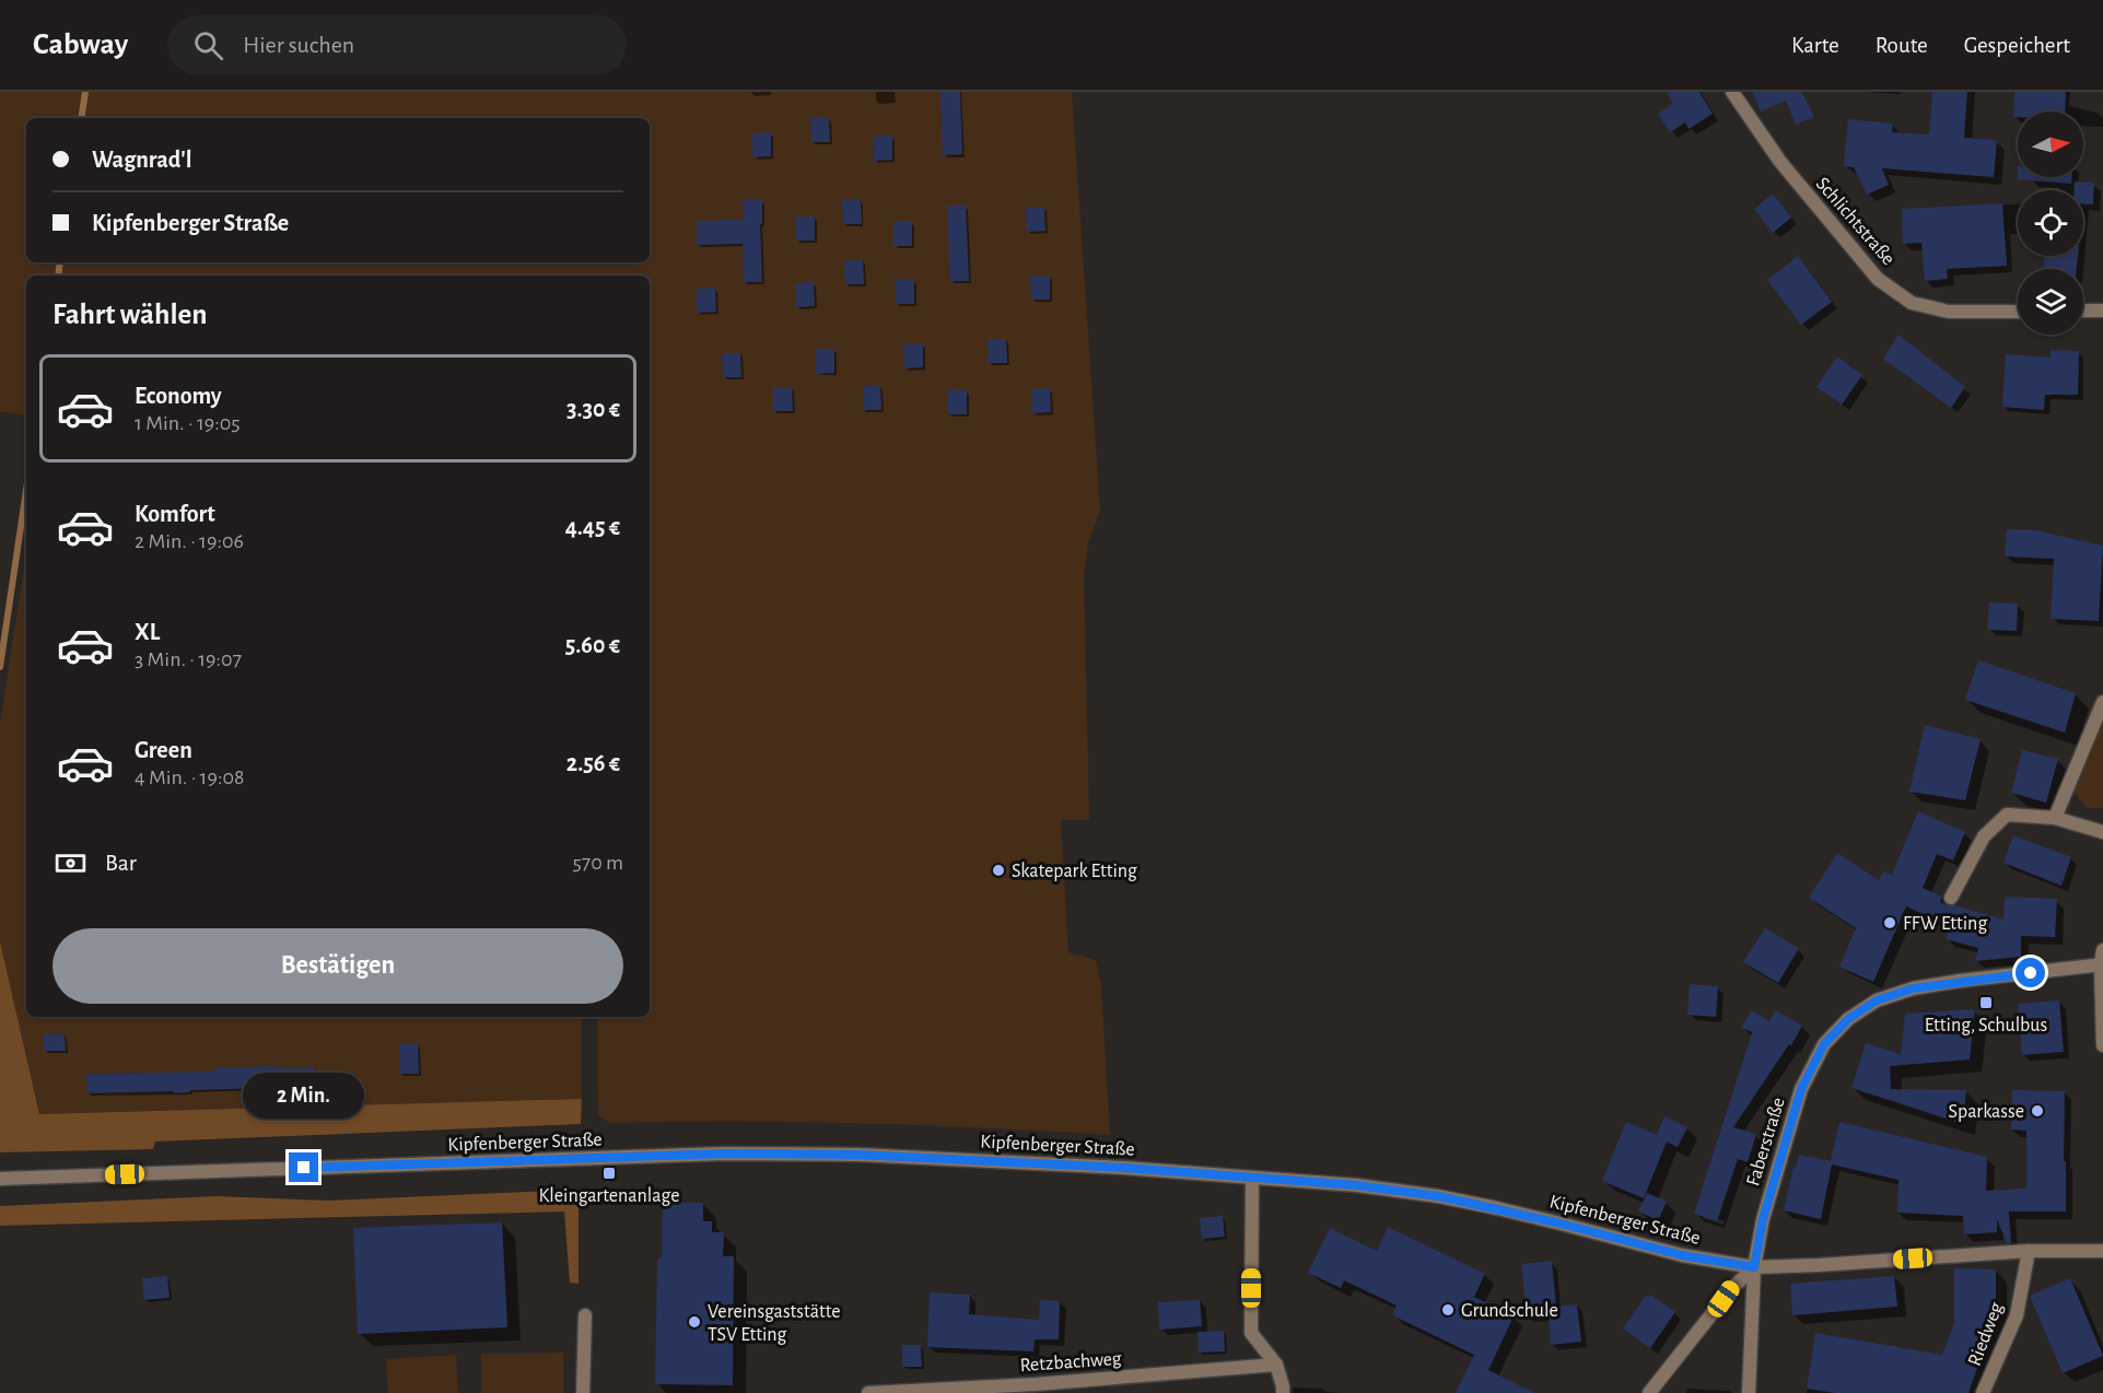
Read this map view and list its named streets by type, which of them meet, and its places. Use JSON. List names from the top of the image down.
{
  "streets": {
    "street": [
      "Schlichtstraße",
      "Kipfenberger Straße",
      "Faberstraße",
      "Riedweg",
      "Retzbachweg"
    ]
  },
  "crossings": [
    ["Kipfenberger Straße", "Faberstraße"],
    ["Kipfenberger Straße", "Riedweg"]
  ],
  "places": {
    "other": [
      "Skatepark Etting",
      "FFW Etting",
      "Sparkasse",
      "Grundschule",
      "Vereinsgaststätte TSV Etting"
    ],
    "transit": ["Etting, Schulbus", "Kleingartenanlage"]
  },
  "north": "right",
  "page": {
    "header": "Cabway",
    "search": "Hier suchen",
    "nav": ["Karte", "Route", "Gespeichert"],
    "banner": ["Wagnrad'l", "Kipfenberger Straße"],
    "heading": "Fahrt wählen",
    "list": [
      {
        "name": "Economy",
        "note": "1 Min. · 19:05",
        "value": "3.30 €"
      },
      {
        "name": "Komfort",
        "note": "2 Min. · 19:06",
        "value": "4.45 €"
      },
      {
        "name": "XL",
        "note": "3 Min. · 19:07",
        "value": "5.60 €"
      },
      {
        "name": "Green",
        "note": "4 Min. · 19:08",
        "value": "2.56 €"
      }
    ],
    "pay": ["Bar", "570 m"],
    "buttons": "Bestätigen",
    "bubble": "2 Min."
  }
}
